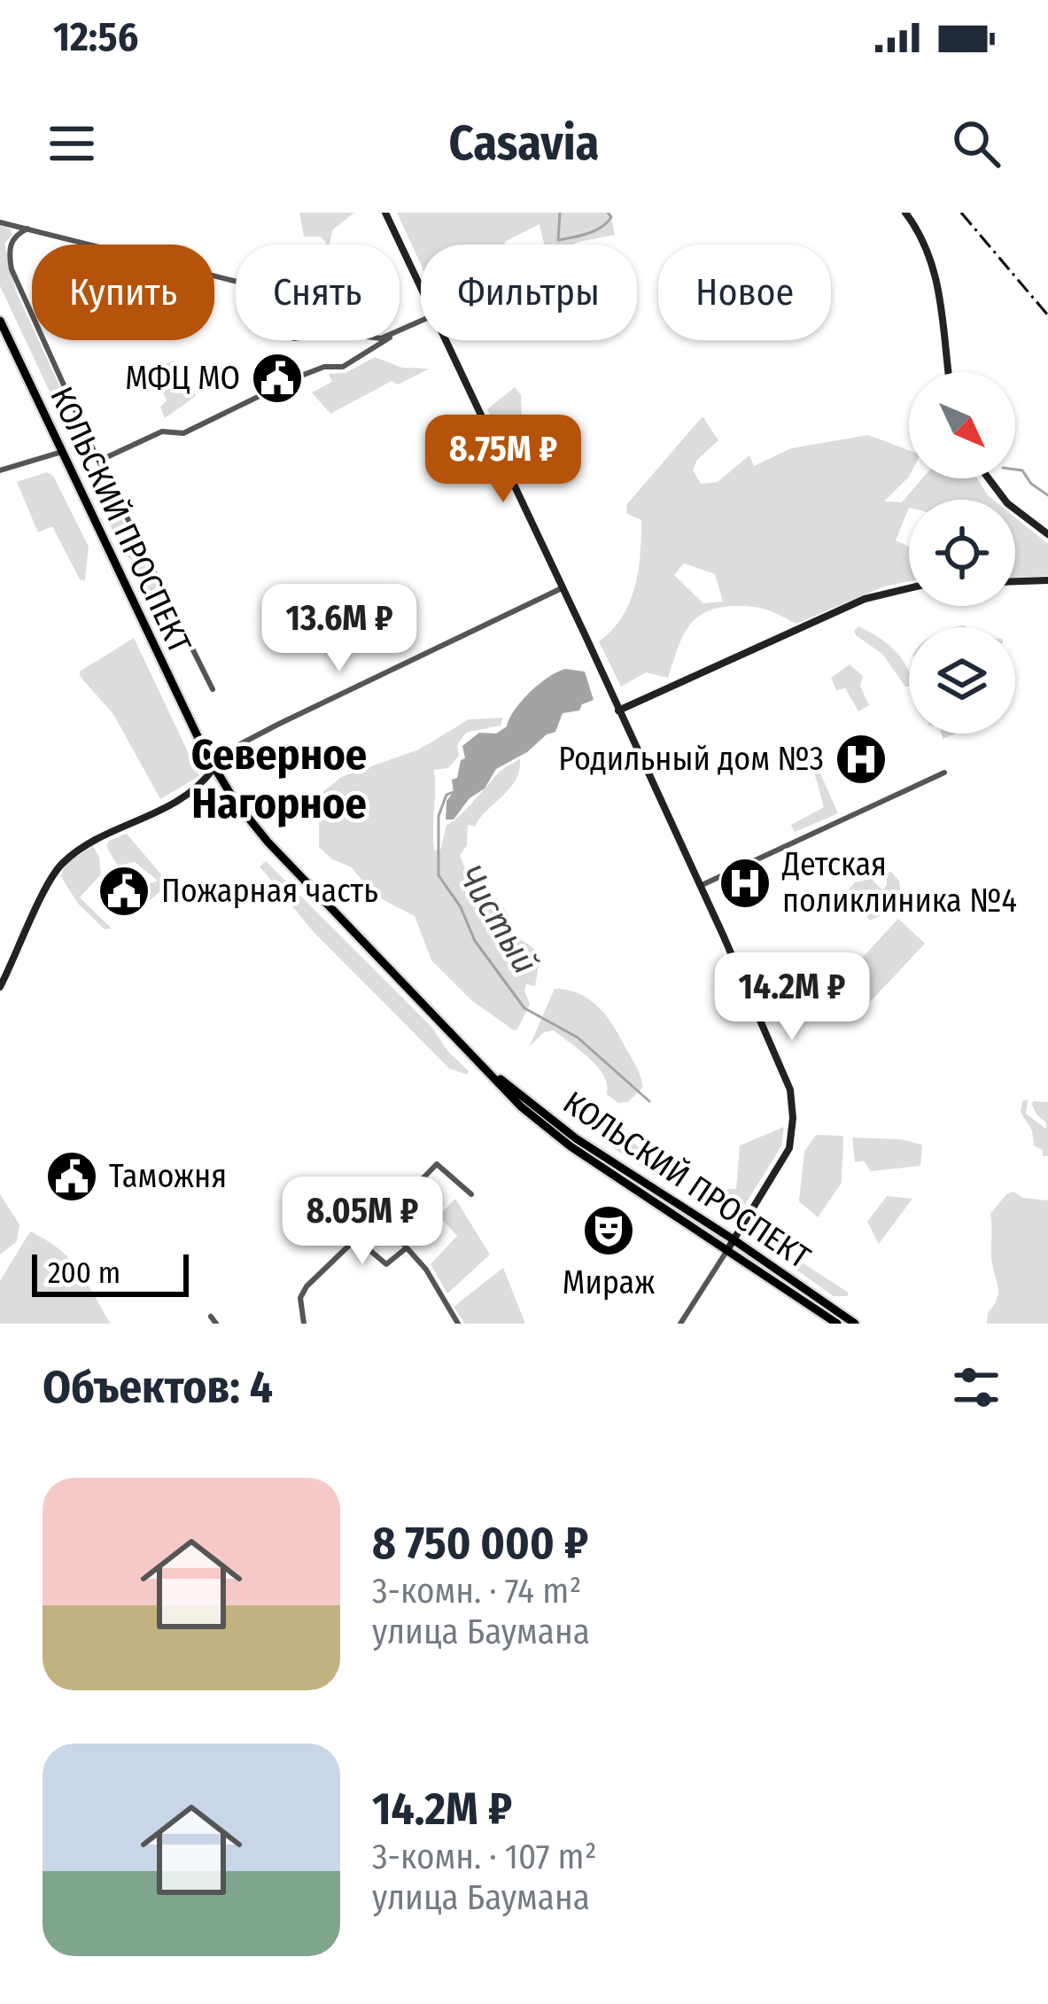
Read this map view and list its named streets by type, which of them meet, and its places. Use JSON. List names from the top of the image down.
{
  "streets": {
    "main road": ["КОЛЬСКИЙ ПРОСПЕКТ"]
  },
  "districts": ["Северное Нагорное"],
  "water": ["Чистый"],
  "places": {
    "public building": ["МФЦ МО", "Пожарная часть", "Таможня"],
    "hospital": ["Родильный дом №3", "Детская поликлиника №4"],
    "theatre": ["Мираж"]
  },
  "scale_bar": "200 m",
  "north": "bottom right",
  "page": {
    "status": "12:56",
    "header": "Casavia",
    "chip": [
      "Купить",
      "Снять",
      "Фильтры",
      "Новое"
    ],
    "price": [
      "8.75M ₽",
      "13.6M ₽",
      "14.2M ₽",
      "8.05M ₽"
    ],
    "scale": "200 m",
    "heading": "Объектов: 4",
    "list": [
      {
        "name": "8 750 000 ₽",
        "note": "3-комн. · 74 m² · улица Баумана"
      },
      {
        "name": "14.2M ₽",
        "note": "3-комн. · 107 m² · улица Баумана"
      }
    ]
  }
}
